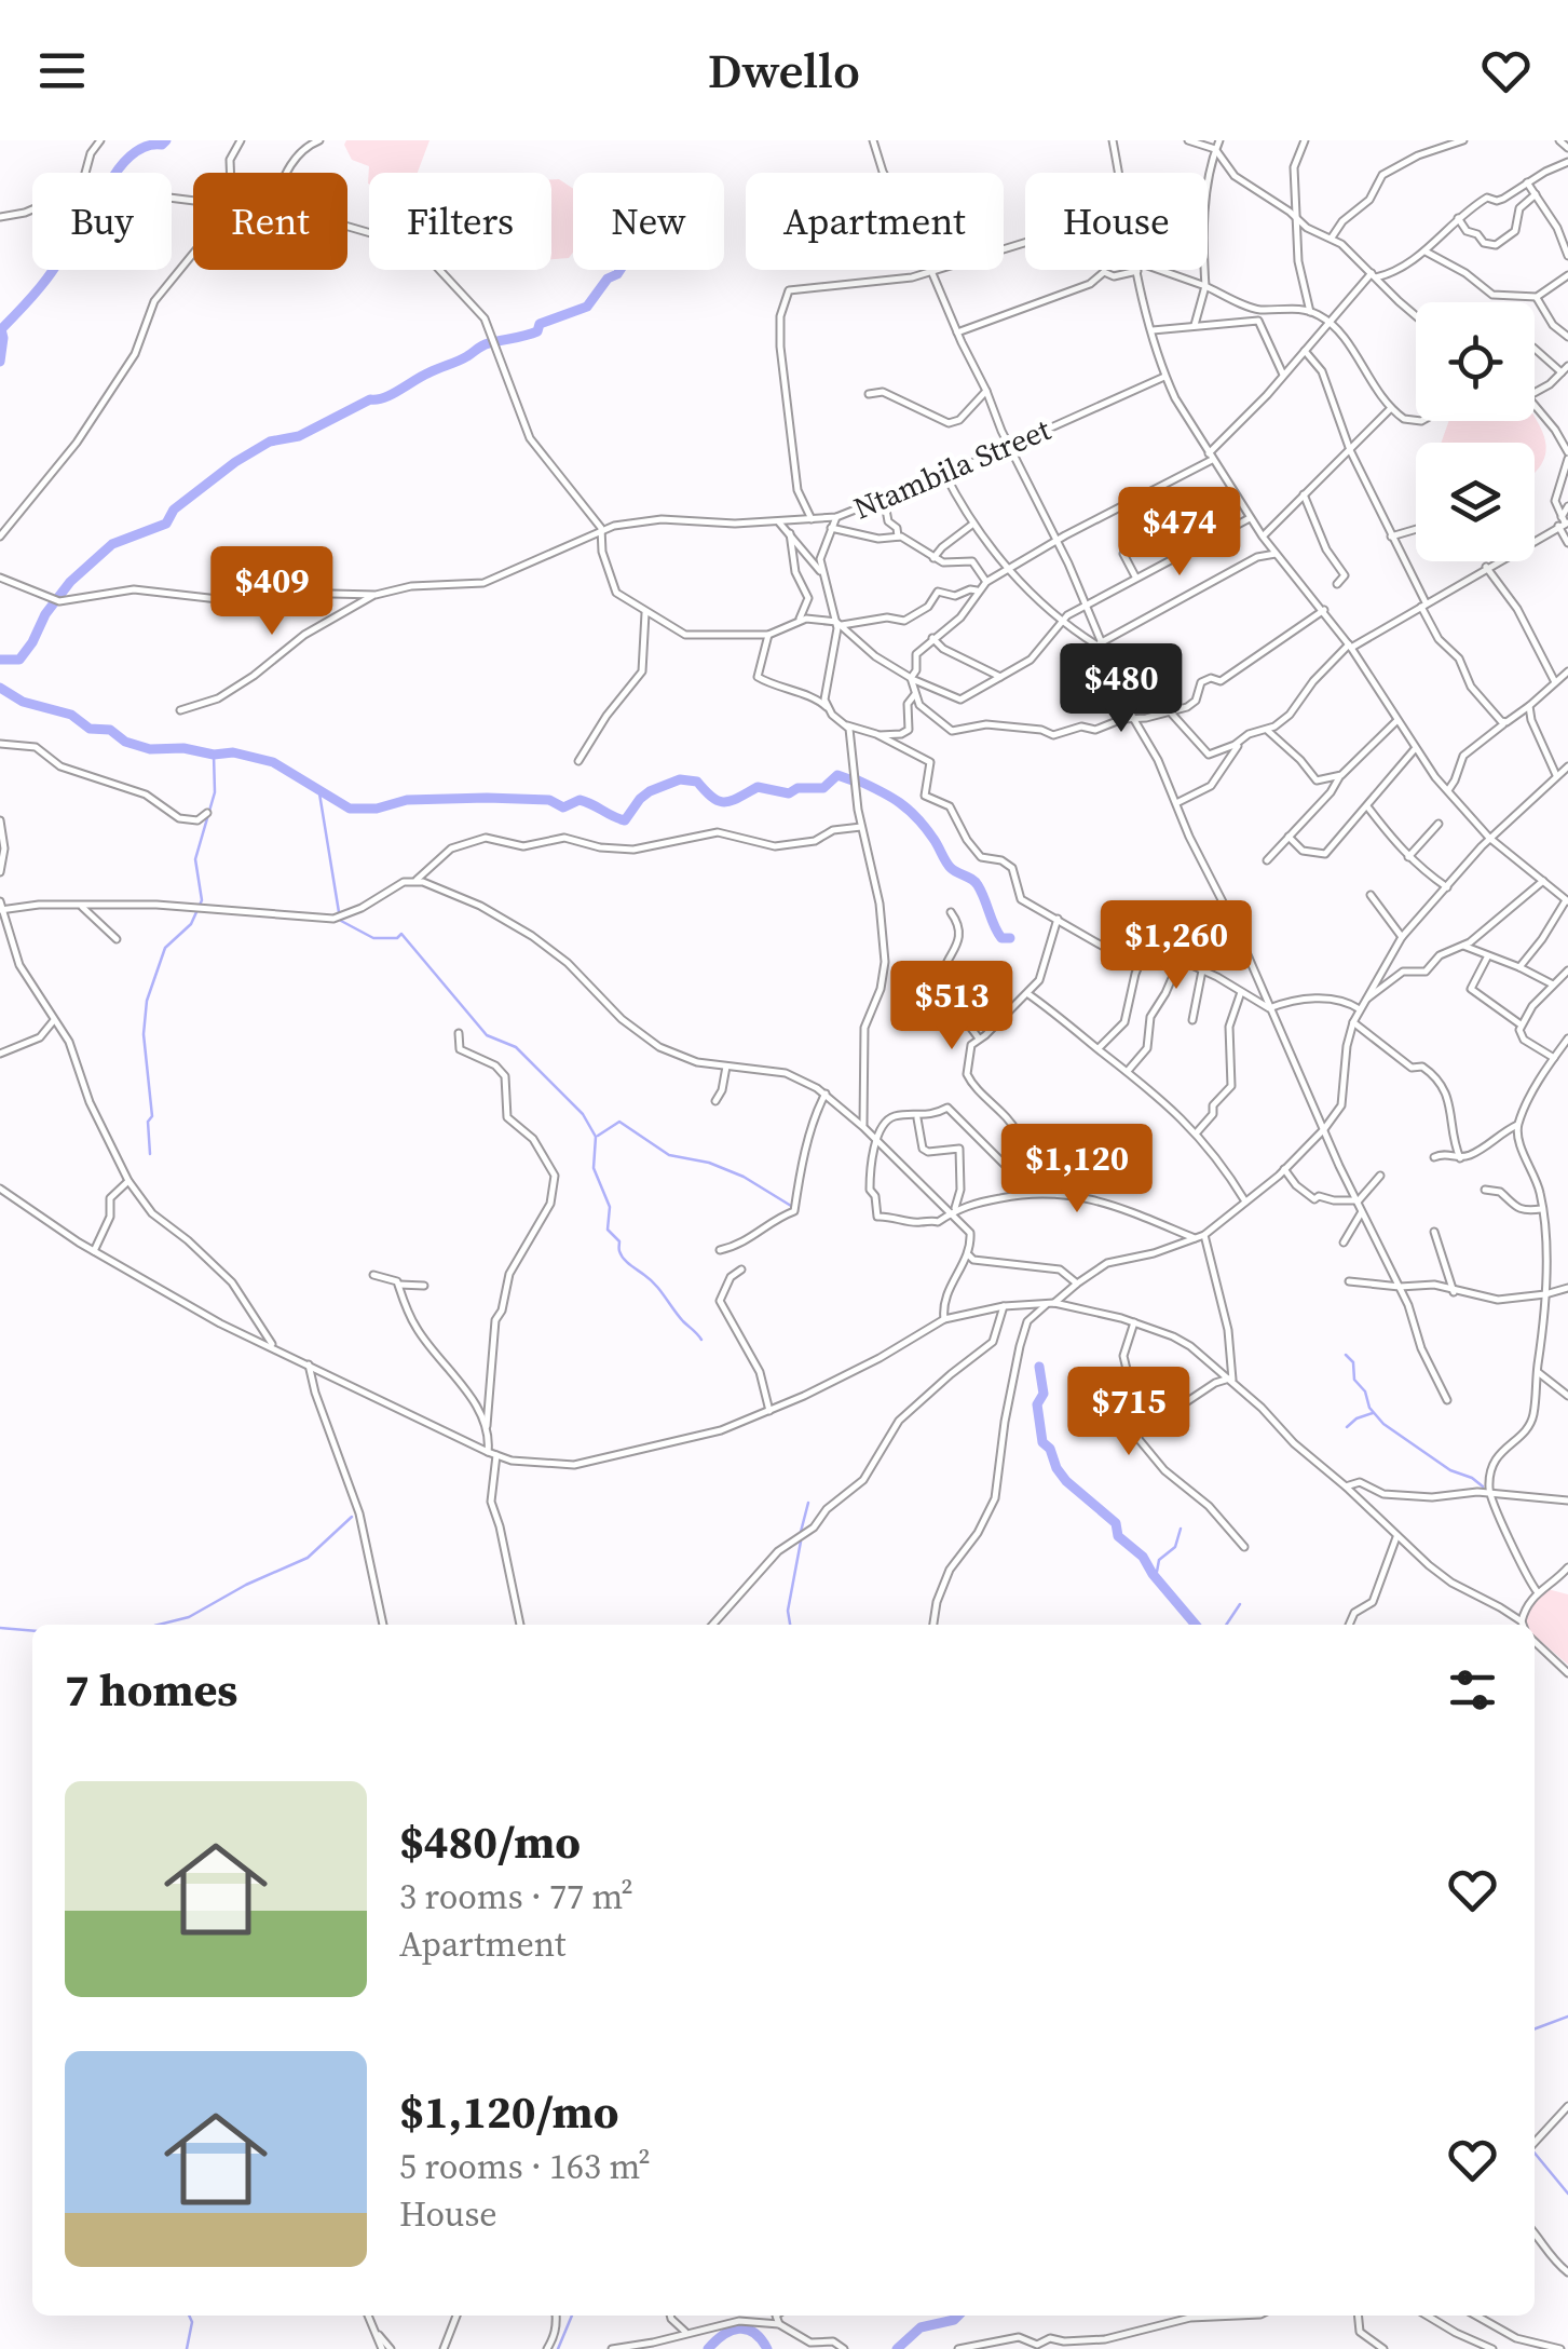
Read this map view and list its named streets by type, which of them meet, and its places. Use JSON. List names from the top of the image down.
{
  "streets": {
    "street": ["Ntambila Street"]
  },
  "page": {
    "header": "Dwello",
    "chip": [
      "Buy",
      "Rent",
      "Filters",
      "New",
      "Apartment",
      "House"
    ],
    "price": [
      "$474",
      "$409",
      "$480",
      "$1,260",
      "$513",
      "$1,120",
      "$715"
    ],
    "heading": "7 homes",
    "list": [
      {
        "name": "$480/mo",
        "note": "3 rooms · 77 m² · Apartment"
      },
      {
        "name": "$1,120/mo",
        "note": "5 rooms · 163 m² · House"
      }
    ]
  }
}
